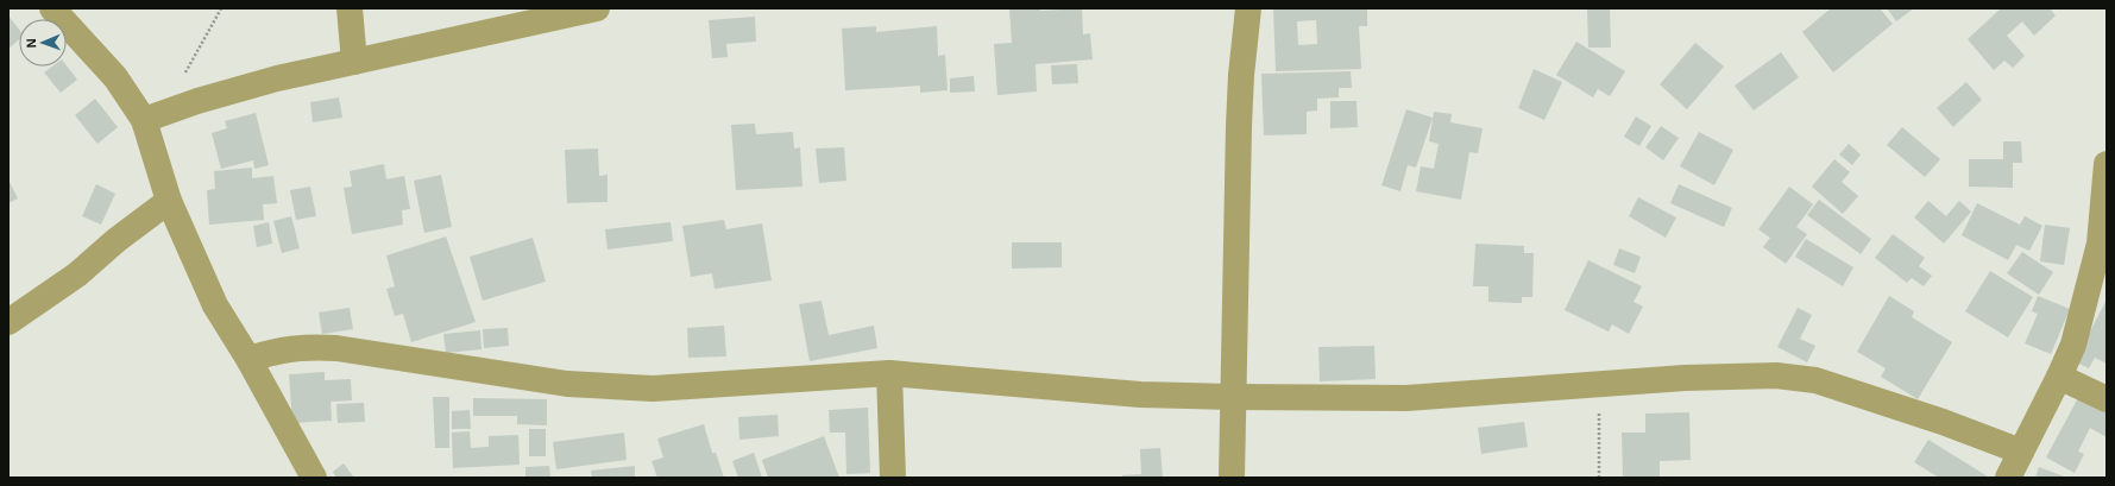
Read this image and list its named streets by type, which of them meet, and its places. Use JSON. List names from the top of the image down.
{
  "north": "left"
}
